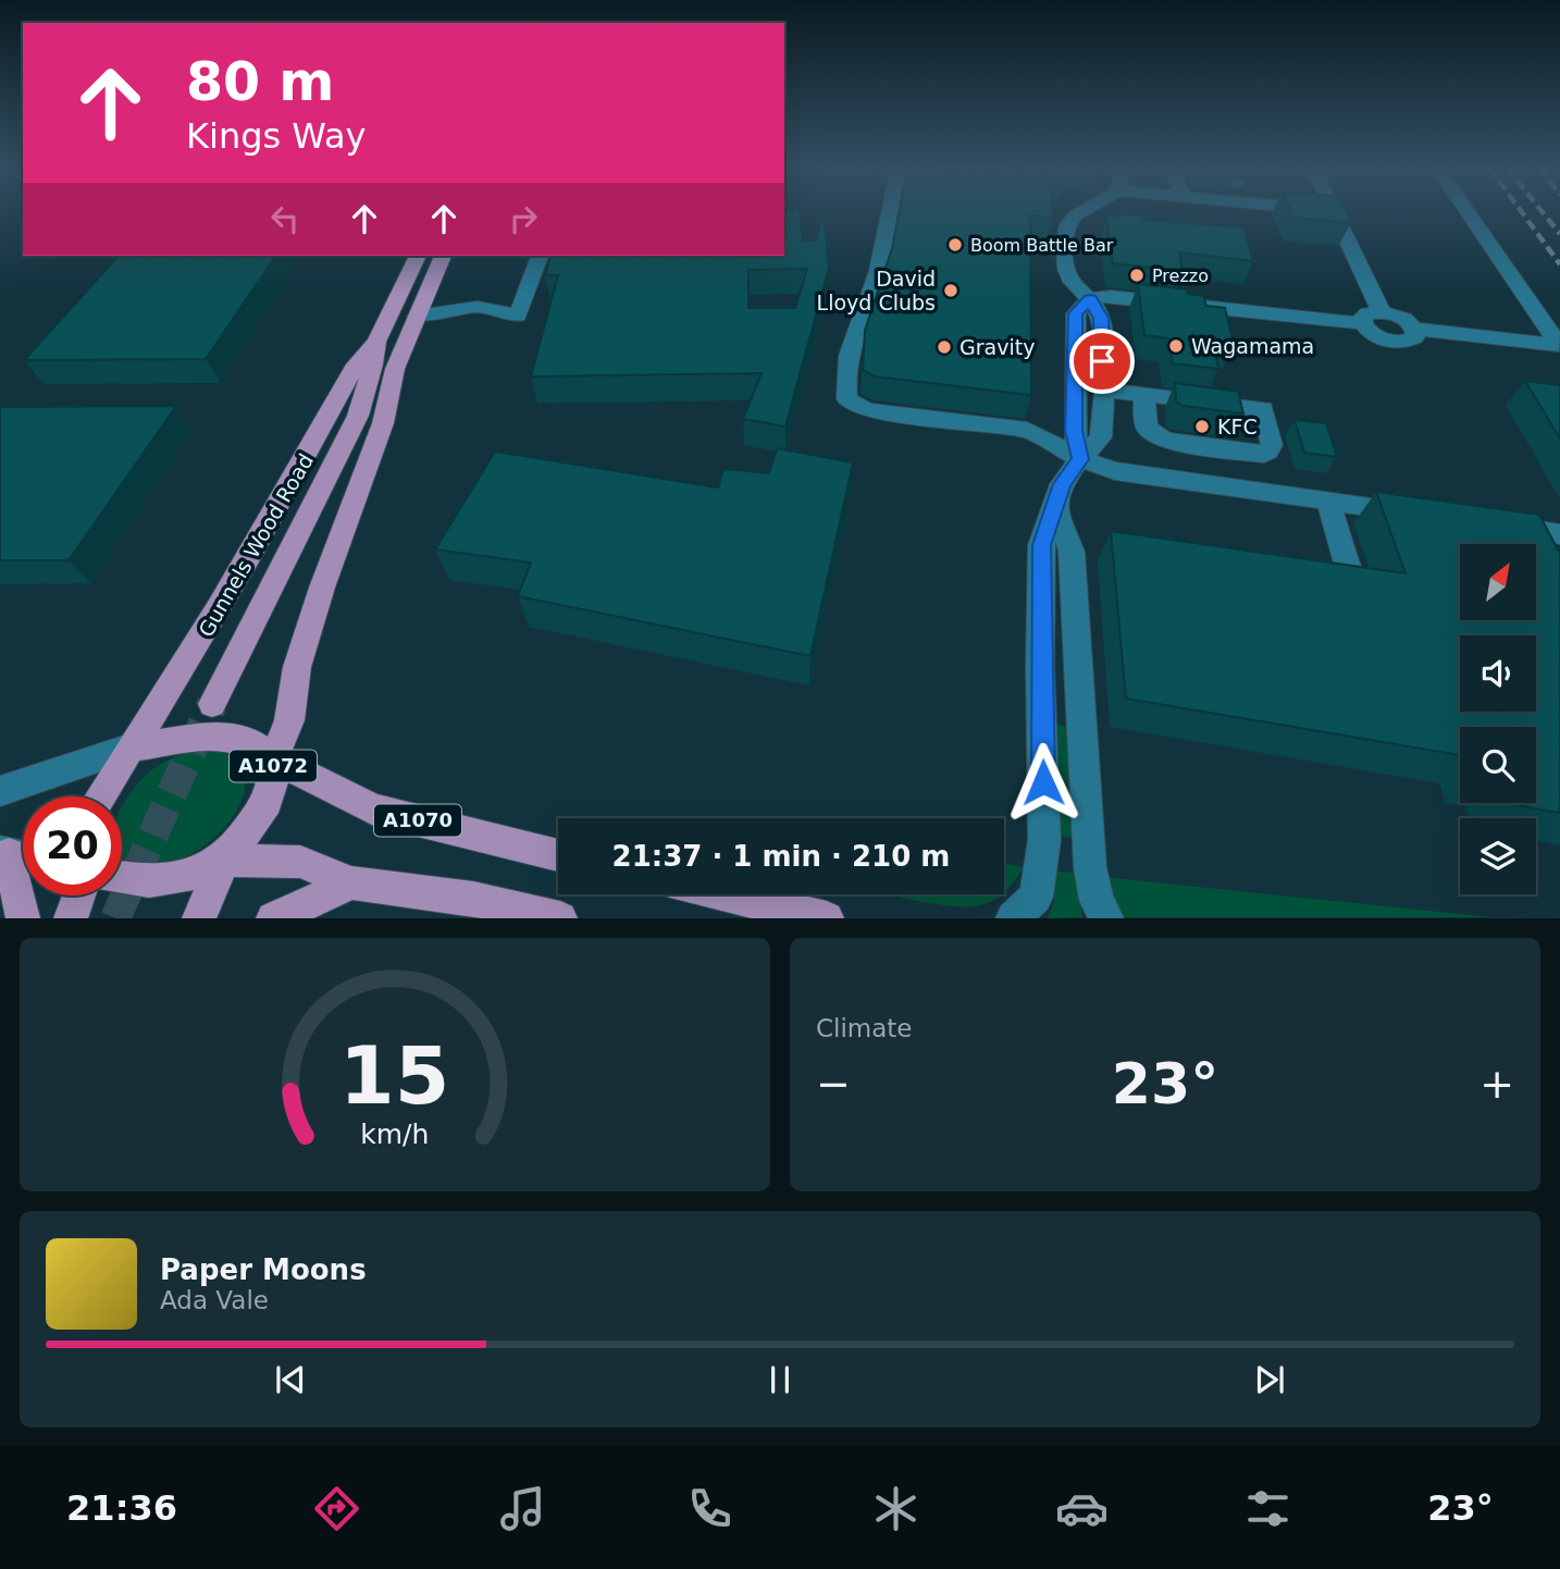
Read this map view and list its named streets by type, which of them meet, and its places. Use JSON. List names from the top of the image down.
{
  "streets": {
    "main road": ["Gunnels Wood Road", "A1072", "A1070"]
  },
  "crossings": [
    ["Gunnels Wood Road", "A1072"],
    ["Gunnels Wood Road", "A1070"],
    ["A1072", "A1070"]
  ],
  "places": [
    "Boom Battle Bar",
    "Prezzo",
    "David Lloyd Clubs",
    "Wagamama",
    "Gravity",
    "KFC"
  ],
  "north": "top right",
  "page": {
    "turn": ["80 m", "Kings Way"],
    "limit": "20",
    "trip": "21:37 · 1 min · 210 m",
    "tile": "Climate",
    "heat": ["−", "23°", "+"],
    "song": ["Paper Moons", "Ada Vale"],
    "tabs": ["21:36", "23°"],
    "gauge": ["15", "km/h"]
  }
}
